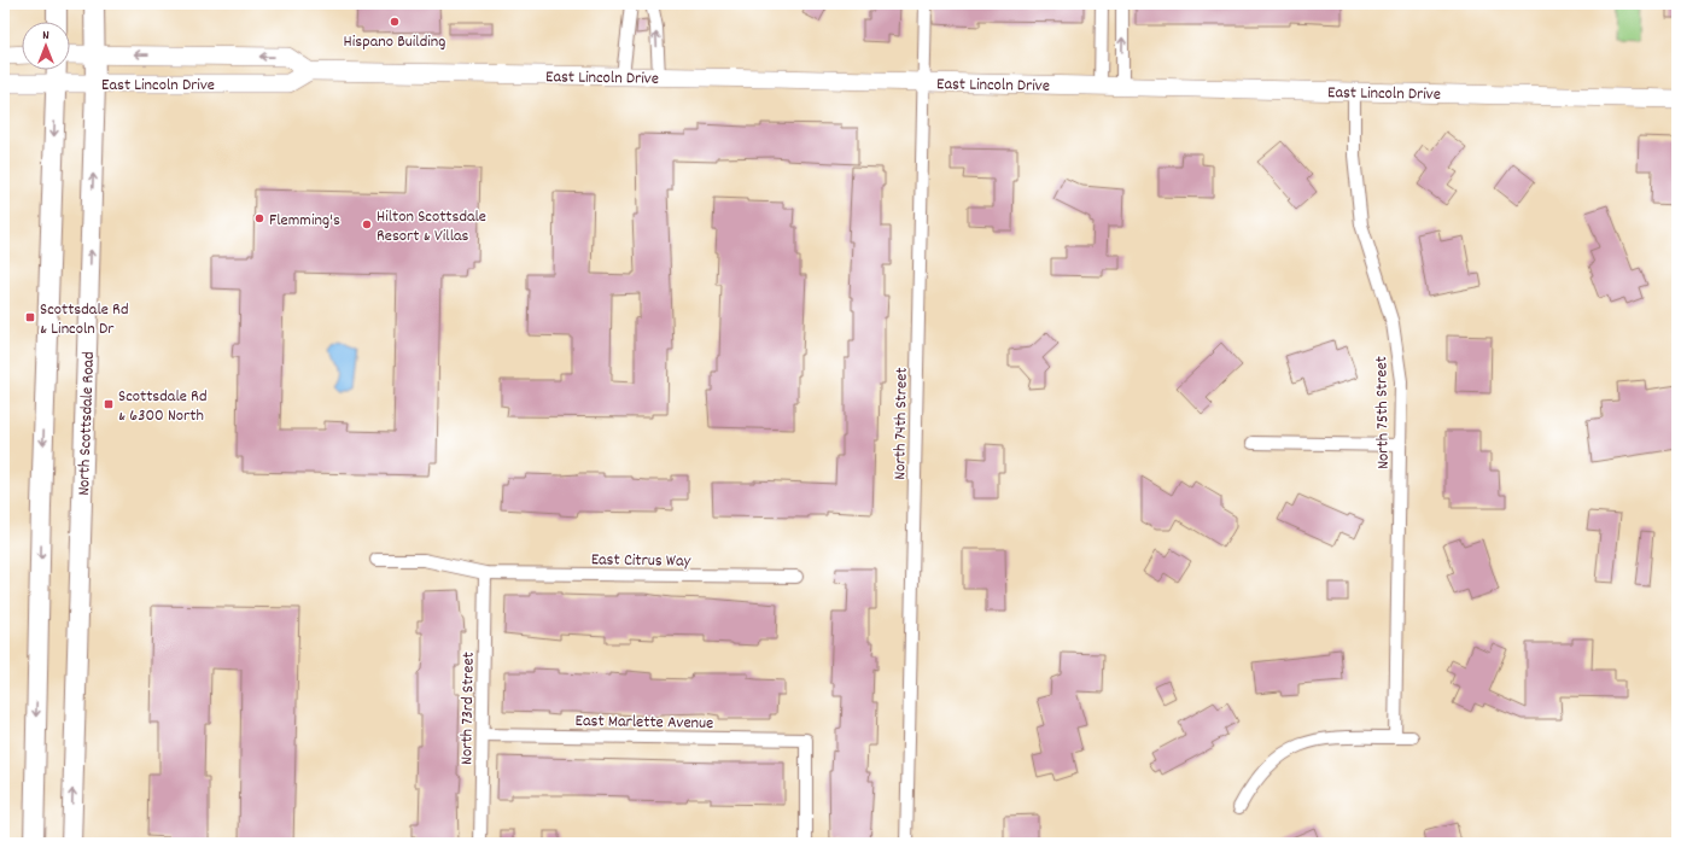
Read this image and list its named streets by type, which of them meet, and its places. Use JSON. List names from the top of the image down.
{
  "streets": {
    "main road": ["East Lincoln Drive", "North Scottsdale Road"],
    "street": [
      "North 75th Street",
      "North 74th Street",
      "East Citrus Way",
      "North 73rd Street",
      "East Marlette Avenue"
    ]
  },
  "crossings": [
    ["East Lincoln Drive", "North 75th Street"],
    ["East Lincoln Drive", "North Scottsdale Road"],
    ["East Lincoln Drive", "North 74th Street"],
    ["East Citrus Way", "North 73rd Street"],
    ["North 73rd Street", "East Marlette Avenue"]
  ],
  "places": {
    "other": ["Hispano Building", "Flemming's", "Hilton Scottsdale Resort & Villas"],
    "transit": ["Scottsdale Rd & Lincoln Dr", "Scottsdale Rd & 6300 North"]
  },
  "north": "top"
}
